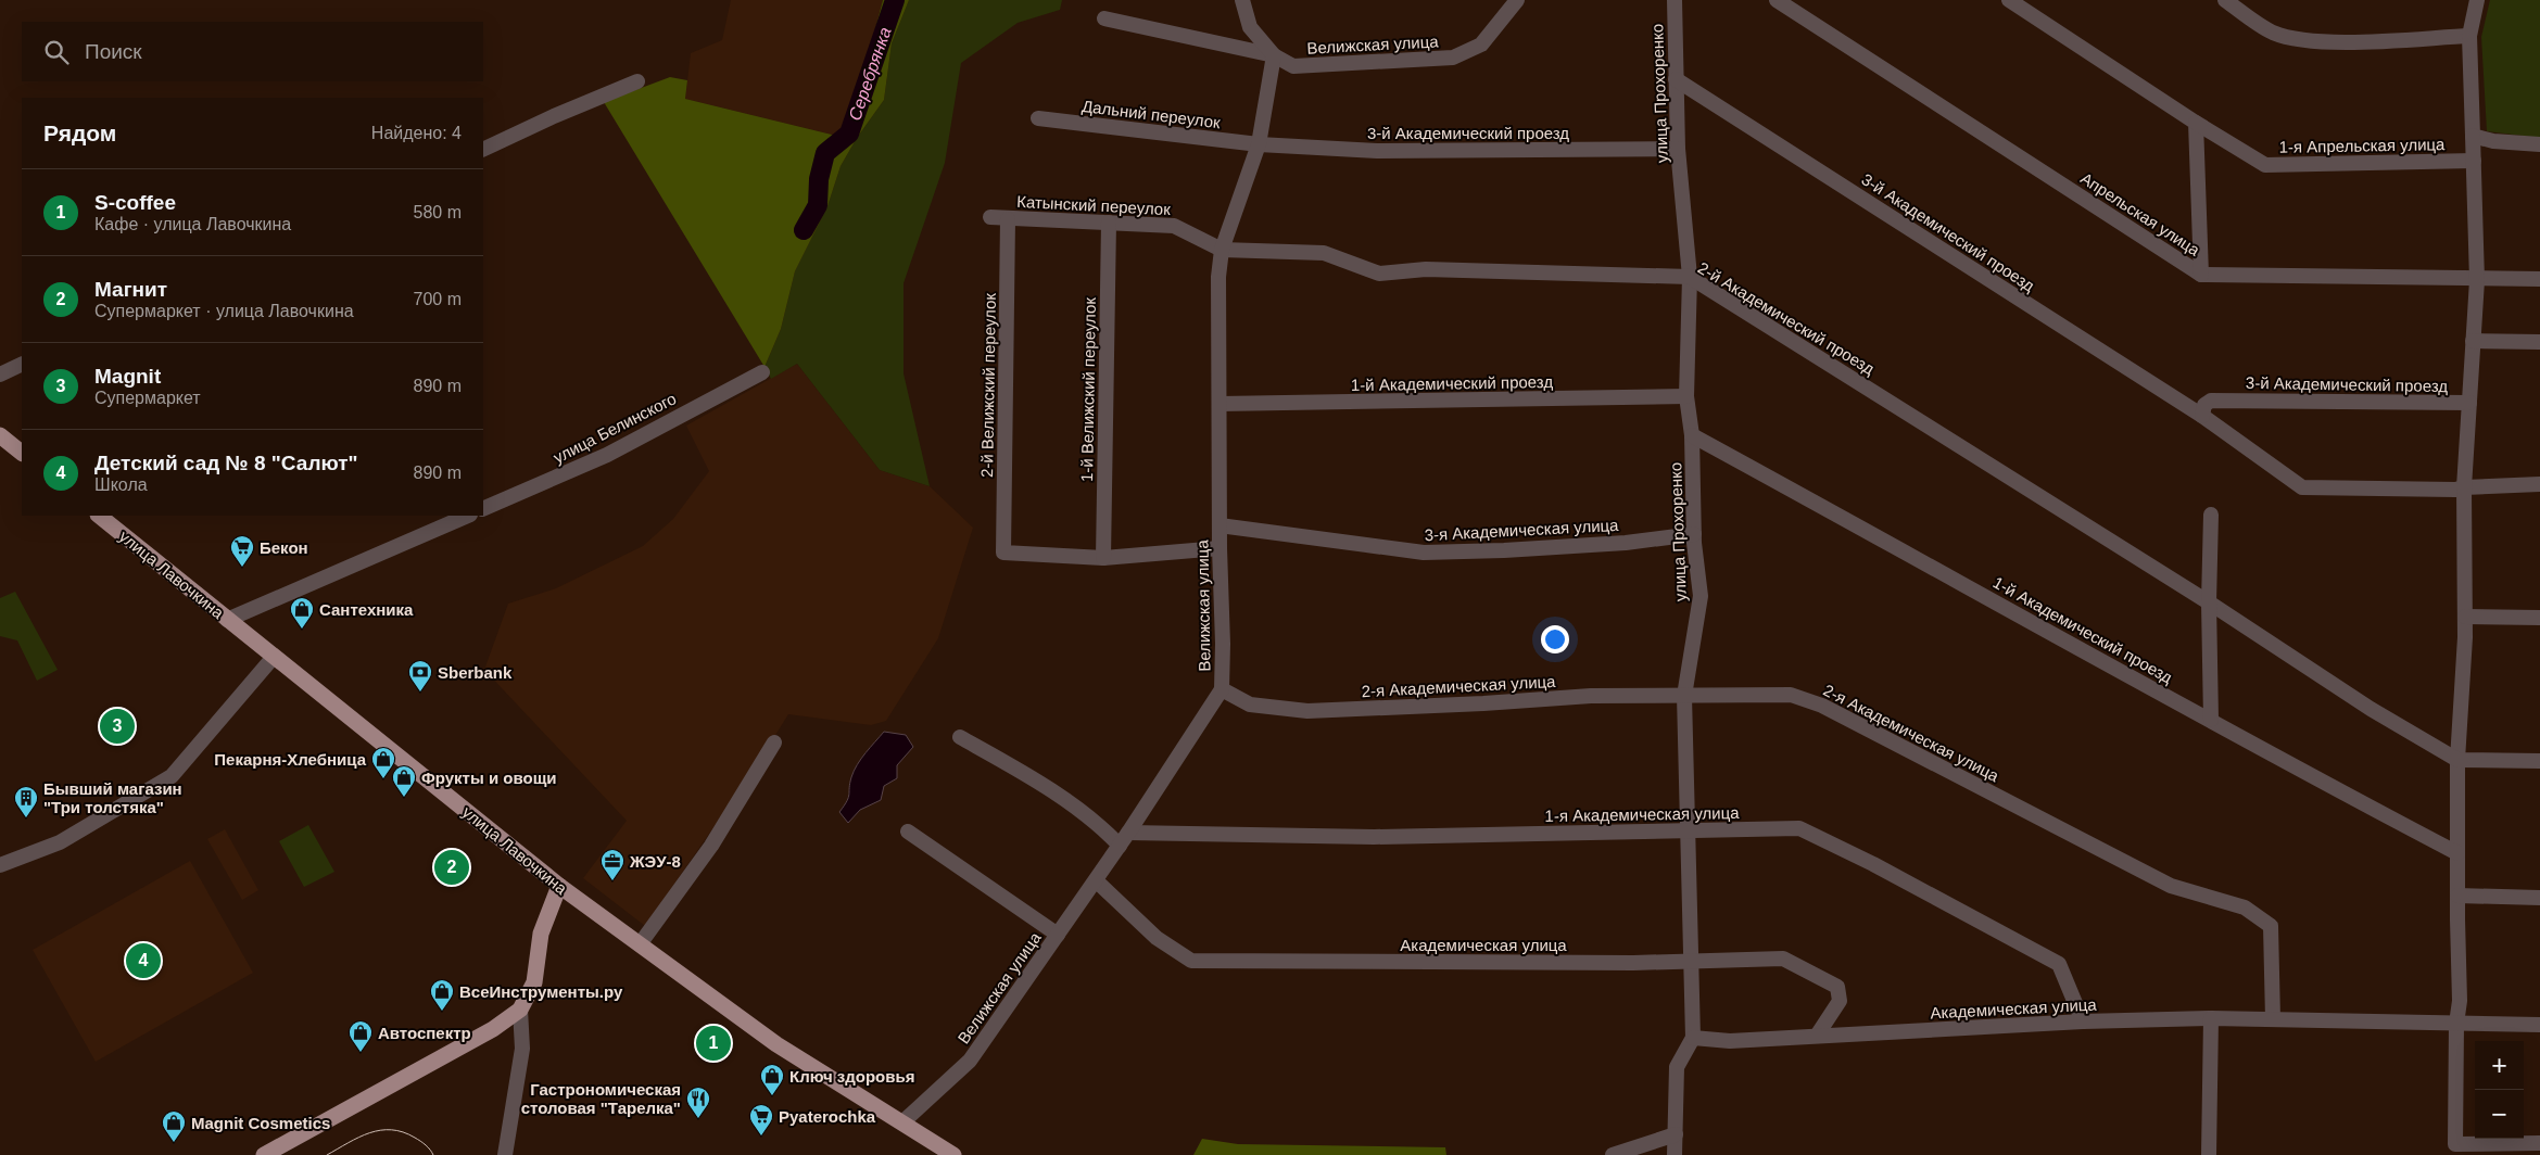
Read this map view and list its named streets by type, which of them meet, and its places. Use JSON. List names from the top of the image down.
{
  "streets": {
    "main road": ["улица Лавочкина"],
    "street": [
      "Велижская улица",
      "улица Прохоренко",
      "Дальний переулок",
      "3-й Академический проезд",
      "1-я Апрельская улица",
      "Катынский переулок",
      "Апрельская улица",
      "2-й Академический проезд",
      "1-й Академический проезд",
      "2-й Велижский переулок",
      "1-й Велижский переулок",
      "улица Белинского",
      "3-я Академическая улица",
      "2-я Академическая улица",
      "1-я Академическая улица",
      "Академическая улица"
    ]
  },
  "crossings": [
    ["Велижская улица", "Дальний переулок"],
    ["Велижская улица", "3-й Академический проезд"],
    ["Велижская улица", "Катынский переулок"],
    ["Велижская улица", "2-й Академический проезд"],
    ["Велижская улица", "1-й Академический проезд"],
    ["Велижская улица", "3-я Академическая улица"],
    ["Велижская улица", "улица Лавочкина"],
    ["Велижская улица", "2-я Академическая улица"],
    ["Велижская улица", "1-я Академическая улица"],
    ["Велижская улица", "Академическая улица"],
    ["улица Прохоренко", "3-й Академический проезд"],
    ["улица Прохоренко", "2-й Академический проезд"],
    ["улица Прохоренко", "1-й Академический проезд"],
    ["улица Прохоренко", "3-я Академическая улица"],
    ["улица Прохоренко", "2-я Академическая улица"],
    ["улица Прохоренко", "1-я Академическая улица"],
    ["улица Прохоренко", "Академическая улица"],
    ["Дальний переулок", "3-й Академический проезд"],
    ["Катынский переулок", "2-й Академический проезд"],
    ["Катынский переулок", "2-й Велижский переулок"],
    ["Катынский переулок", "1-й Велижский переулок"],
    ["2-й Велижский переулок", "1-й Велижский переулок"],
    ["2-я Академическая улица", "Академическая улица"],
    ["1-я Академическая улица", "Академическая улица"]
  ],
  "water": ["Серебрянка"],
  "places": {
    "supermarket": ["Бекон", "Pyaterochka"],
    "shop": [
      "Сантехника",
      "Пекарня-Хлебница",
      "Фрукты и овощи",
      "ВсеИнструменты.ру",
      "Автоспектр",
      "Ключ здоровья",
      "Magnit Cosmetics"
    ],
    "bank": ["Sberbank"],
    "building": ["Бывший магазин \"Три толстяка\""],
    "office": ["ЖЭУ-8"],
    "restaurant": ["Гастрономическая столовая \"Тарелка\""]
  },
  "page": {
    "search": "Поиск",
    "heading": ["Рядом", "Найдено: 4"],
    "list": [
      {
        "mark": "1",
        "name": "S-coffee",
        "note": "Кафе · улица Лавочкина",
        "value": "580 m"
      },
      {
        "mark": "2",
        "name": "Магнит",
        "note": "Супермаркет · улица Лавочкина",
        "value": "700 m"
      },
      {
        "mark": "3",
        "name": "Magnit",
        "note": "Супермаркет",
        "value": "890 m"
      },
      {
        "mark": "4",
        "name": "Детский сад № 8 \"Салют\"",
        "note": "Школа",
        "value": "890 m"
      }
    ],
    "pins": [
      "3",
      "2",
      "4",
      "1"
    ],
    "map_buttons": ["+", "−"]
  }
}
